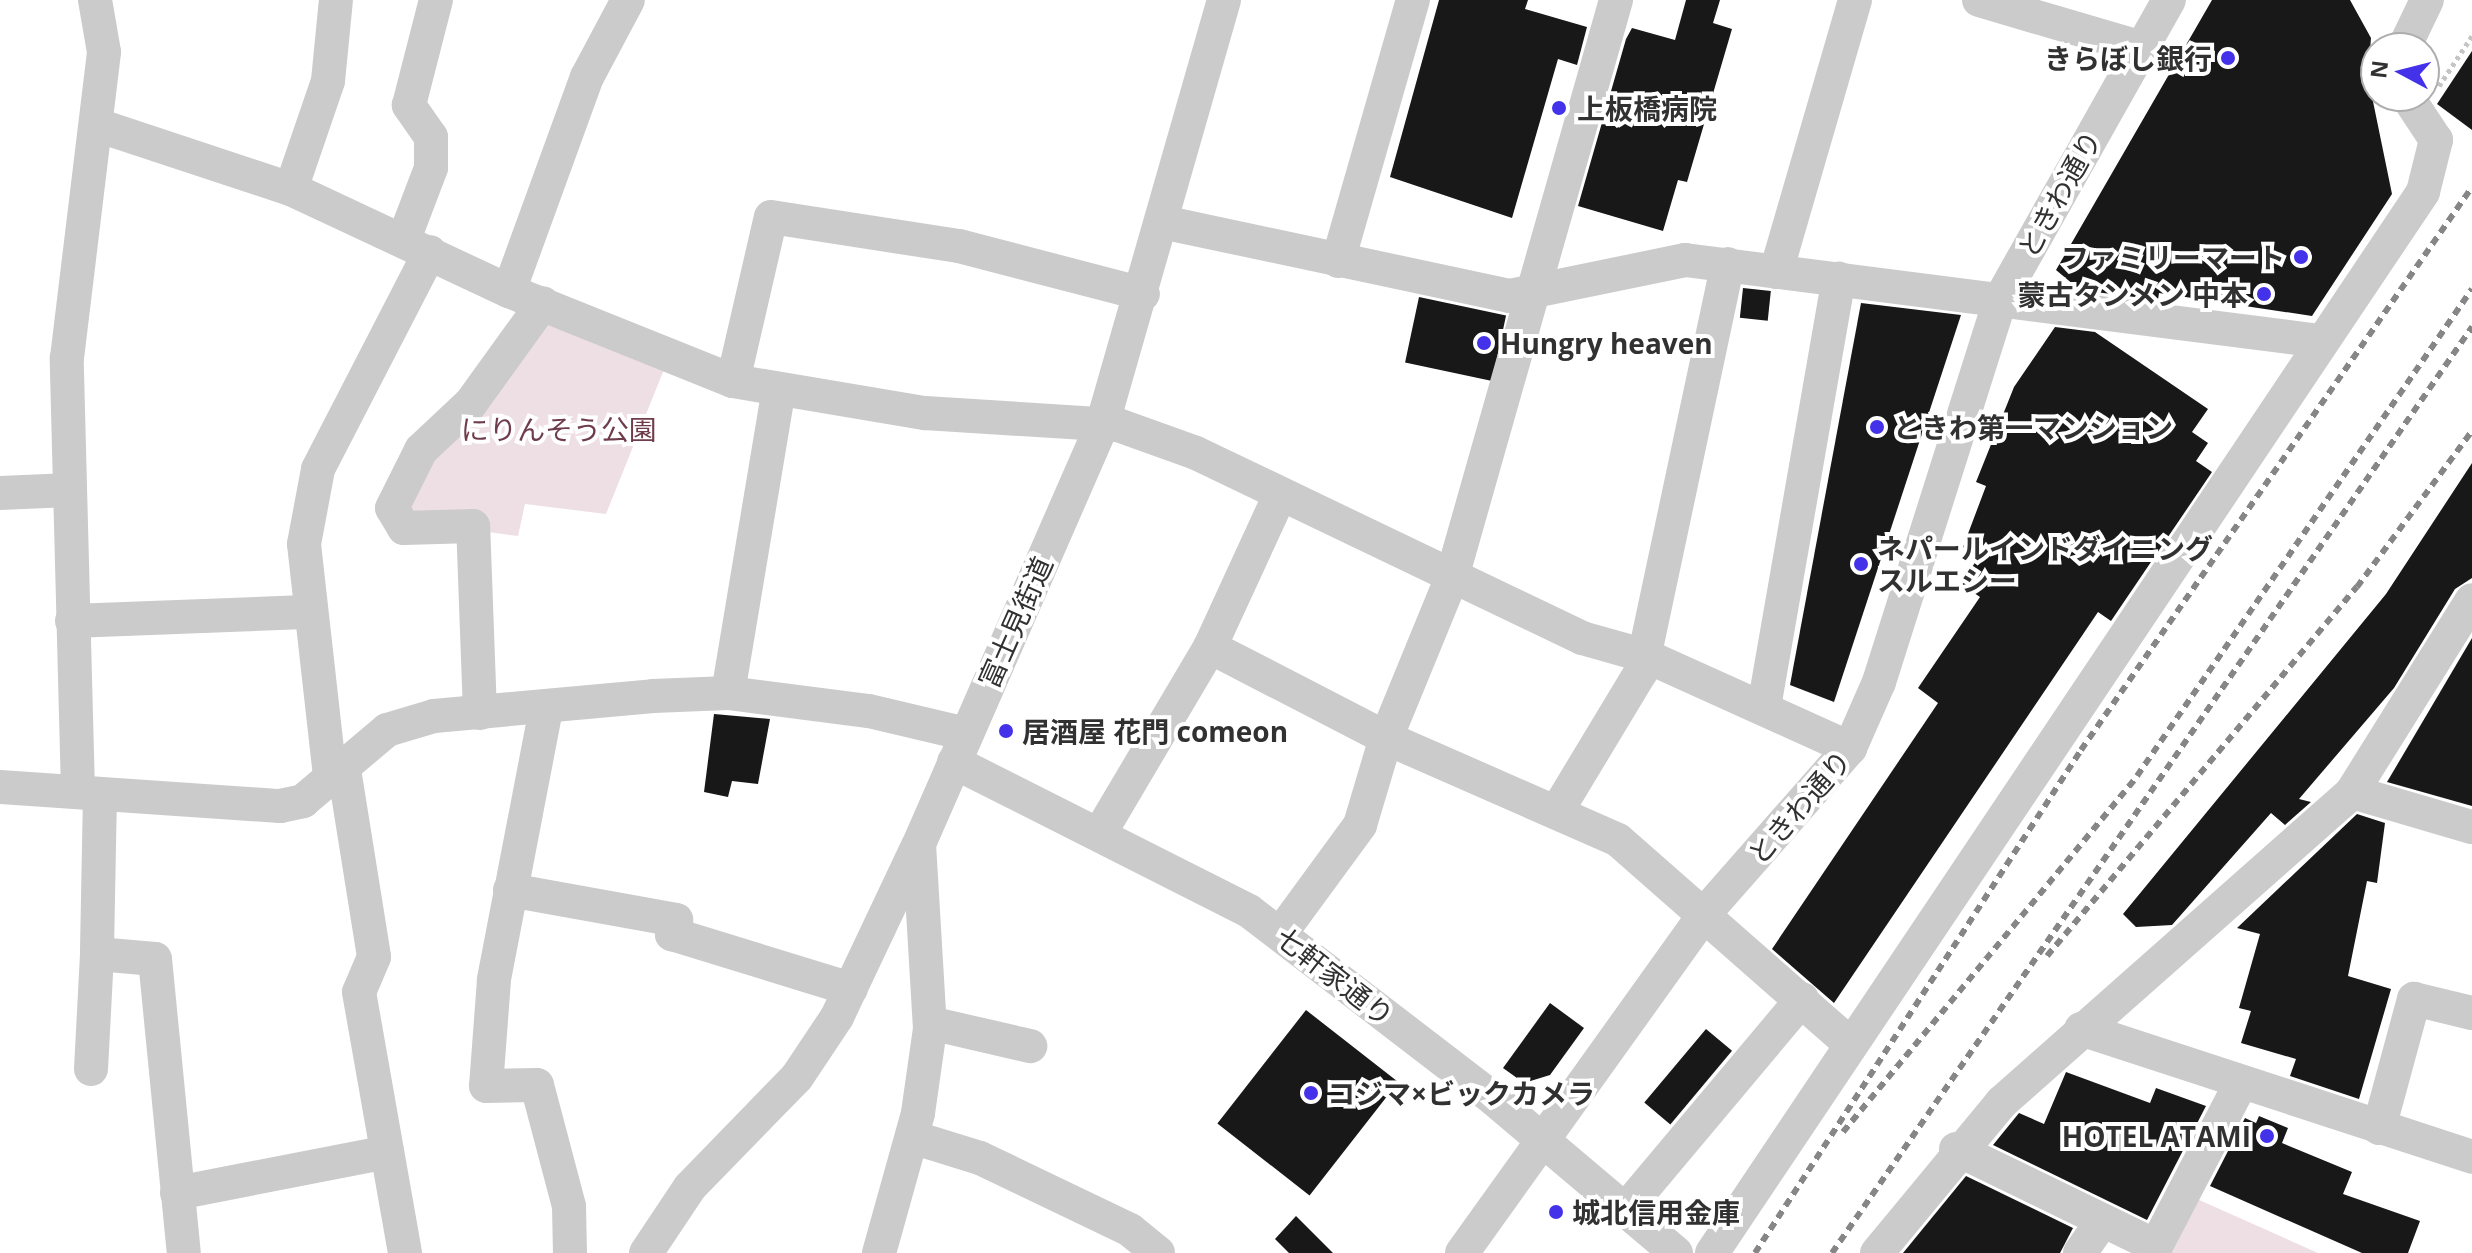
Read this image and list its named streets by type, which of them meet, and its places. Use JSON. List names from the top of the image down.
{
  "streets": {
    "street": ["ときわ通り", "富士見街道", "七軒家通り"]
  },
  "crossings": [
    ["ときわ通り", "七軒家通り"],
    ["富士見街道", "七軒家通り"]
  ],
  "parks": ["にりんそう公園"],
  "places": [
    "きらぼし銀行",
    "上板橋病院",
    "ファミリーマート",
    "蒙古タンメン 中本",
    "Hungry heaven",
    "ときわ第一マンション",
    "ネパールインドダイニング スルエシー",
    "居酒屋 花門 comeon",
    "コジマ×ビックカメラ",
    "HOTEL ATAMI",
    "城北信用金庫"
  ],
  "north": "left"
}
